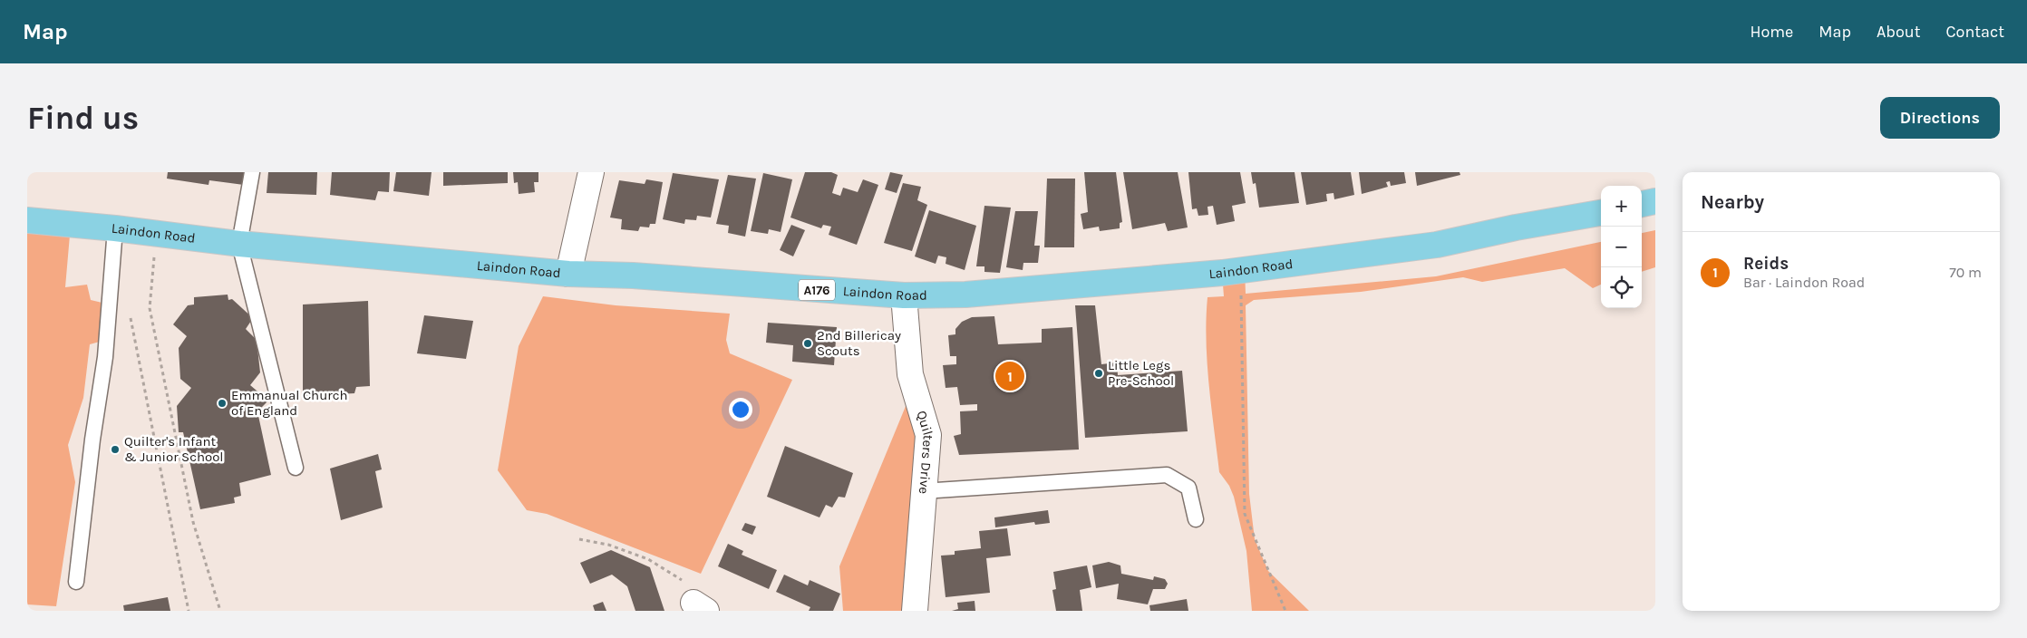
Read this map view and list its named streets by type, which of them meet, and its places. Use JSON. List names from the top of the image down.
{
  "streets": {
    "main road": ["Laindon Road", "A176"],
    "street": ["Quilters Drive"]
  },
  "crossings": [
    ["Laindon Road", "Quilters Drive"]
  ],
  "places": [
    "2nd Billericay Scouts",
    "Little Legs Pre-School",
    "Emmanual Church of England",
    "Quilter's Infant & Junior School"
  ],
  "page": {
    "header": "Map",
    "nav": [
      "Home",
      "Map",
      "About",
      "Contact"
    ],
    "buttons": "Directions",
    "title": "Find us",
    "heading": "Nearby",
    "map_buttons": ["+", "−"],
    "list": [
      {
        "mark": "1",
        "name": "Reids",
        "note": "Bar · Laindon Road",
        "value": "70 m"
      }
    ],
    "pins": "1"
  }
}
